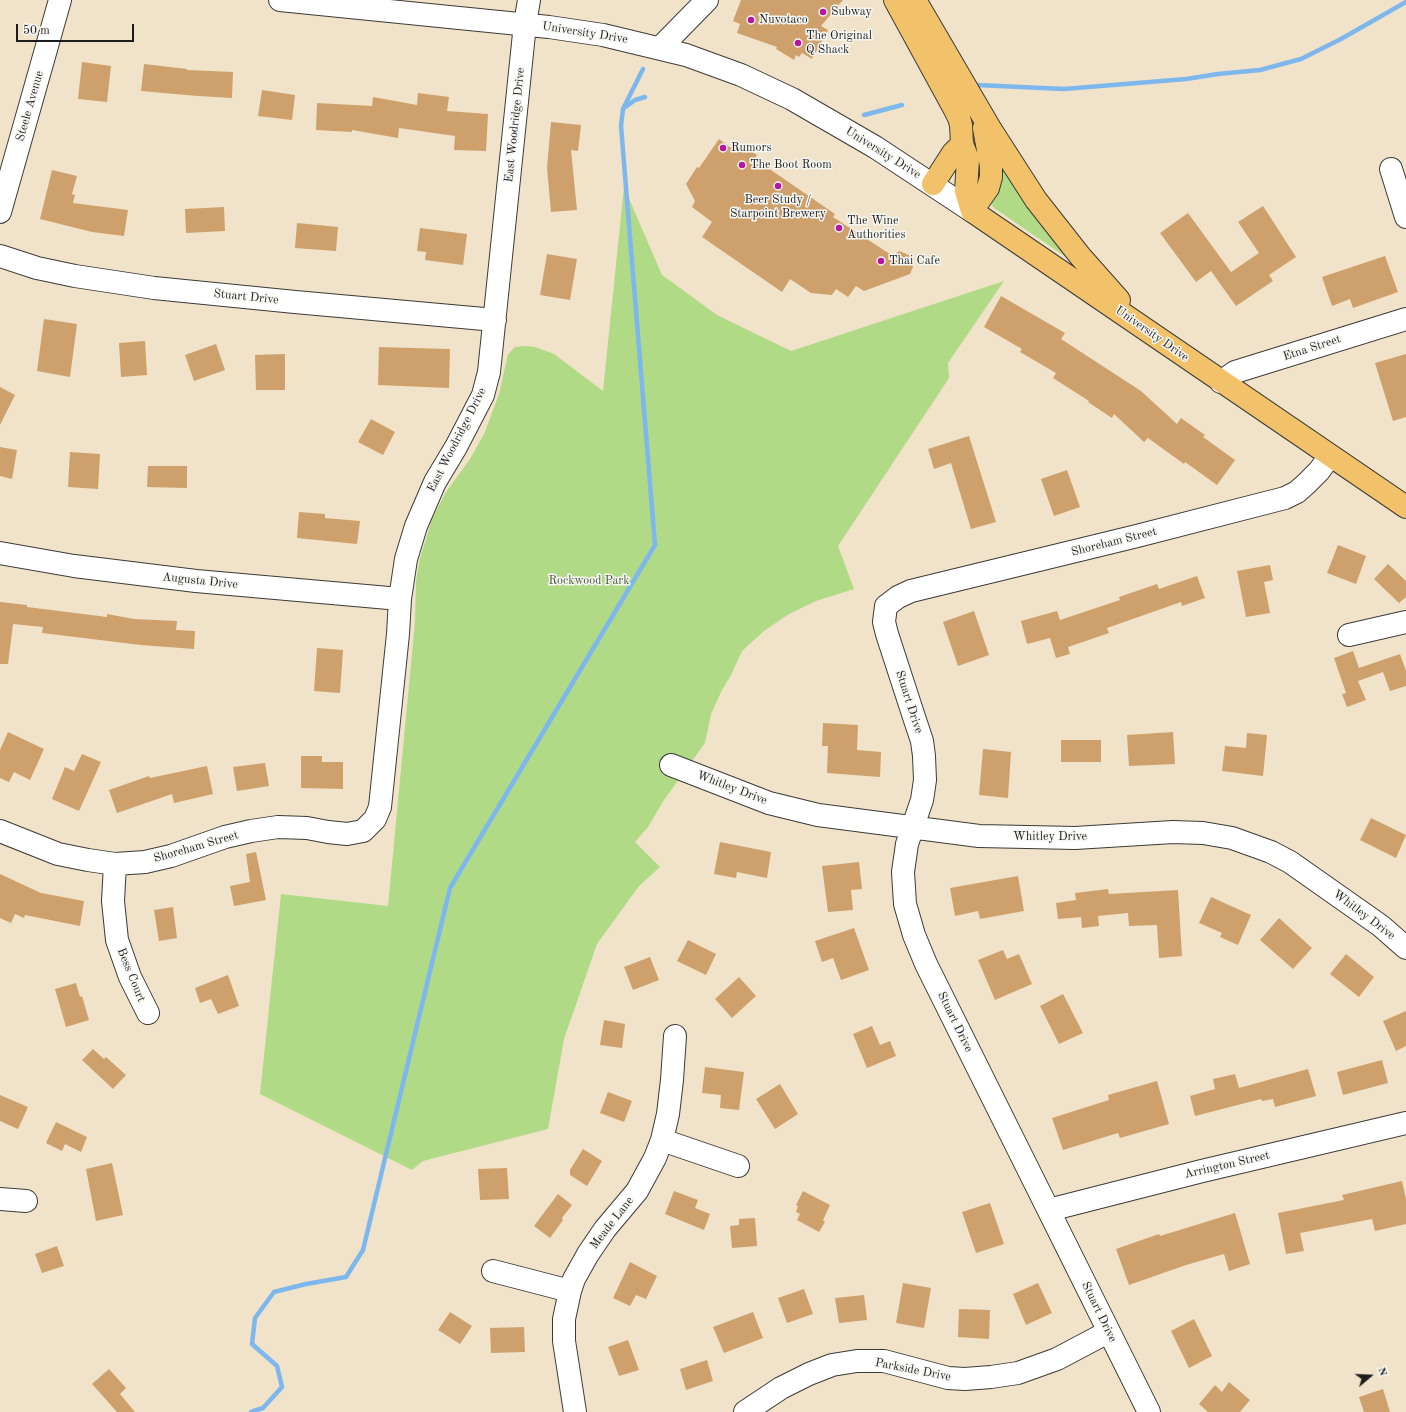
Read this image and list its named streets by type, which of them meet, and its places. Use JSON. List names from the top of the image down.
{
  "streets": {
    "main road": ["University Drive"],
    "street": [
      "Steele Avenue",
      "East Woodridge Drive",
      "Stuart Drive",
      "Etna Street",
      "Shoreham Street",
      "Augusta Drive",
      "Whitley Drive",
      "Bess Court",
      "Arrington Street",
      "Meade Lane",
      "Parkside Drive"
    ]
  },
  "crossings": [
    ["University Drive", "East Woodridge Drive"],
    ["University Drive", "Etna Street"],
    ["University Drive", "Shoreham Street"],
    ["East Woodridge Drive", "Stuart Drive"],
    ["East Woodridge Drive", "Shoreham Street"],
    ["East Woodridge Drive", "Augusta Drive"],
    ["Stuart Drive", "Shoreham Street"],
    ["Stuart Drive", "Whitley Drive"],
    ["Stuart Drive", "Arrington Street"],
    ["Stuart Drive", "Parkside Drive"],
    ["Shoreham Street", "Bess Court"]
  ],
  "parks": ["Rockwood Park"],
  "places": [
    "Subway",
    "Nuvotaco",
    "The Original Q Shack",
    "Rumors",
    "The Boot Room",
    "Beer Study / Starpoint Brewery",
    "The Wine Authorities",
    "Thai Cafe"
  ],
  "scale_bar": "50 m",
  "north": "right"
}
